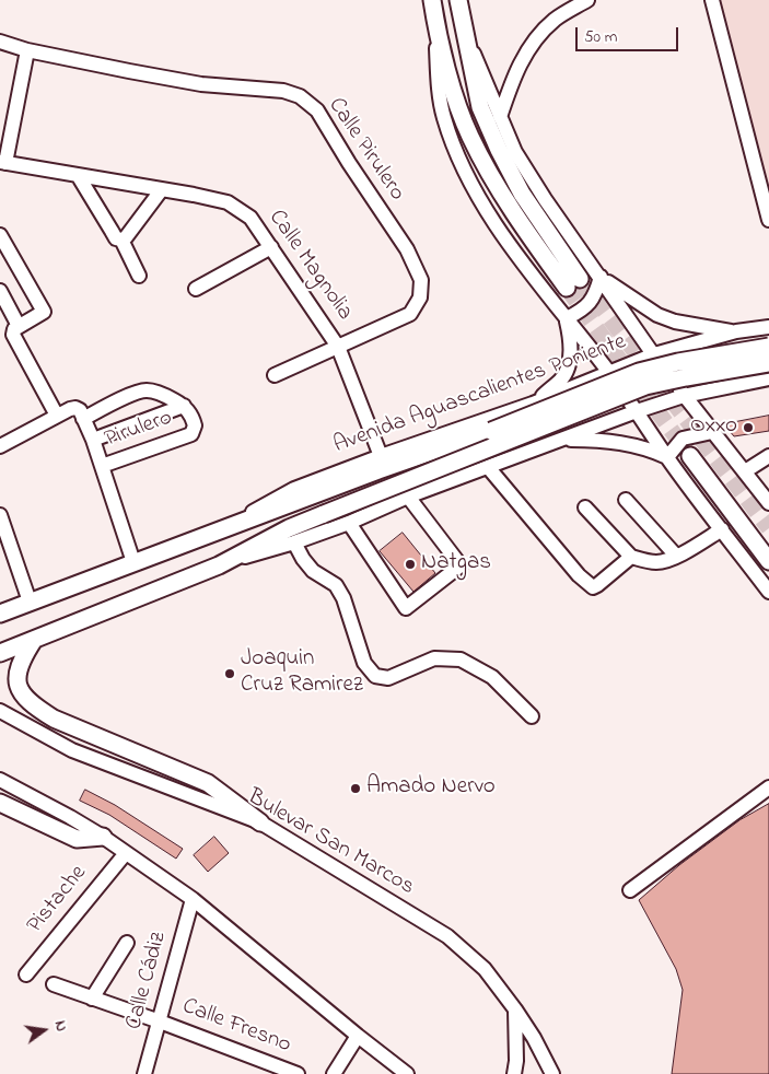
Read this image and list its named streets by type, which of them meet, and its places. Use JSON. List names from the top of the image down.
{
  "streets": {
    "main road": ["Avenida Aguascalientes Poniente"],
    "street": [
      "Calle Pirulero",
      "Calle Magnolia",
      "Pirulero",
      "Bulevar San Marcos",
      "Pistache",
      "Calle Cádiz",
      "Calle Fresno"
    ]
  },
  "crossings": [
    ["Calle Pirulero", "Calle Magnolia"],
    ["Calle Magnolia", "Avenida Aguascalientes Poniente"],
    ["Avenida Aguascalientes Poniente", "Pirulero"],
    ["Calle Cádiz", "Calle Fresno"]
  ],
  "places": [
    "Oxxo",
    "Natgas",
    "Joaquin Cruz Ramirez",
    "Amado Nervo"
  ],
  "scale_bar": "50 m",
  "north": "right"
}
